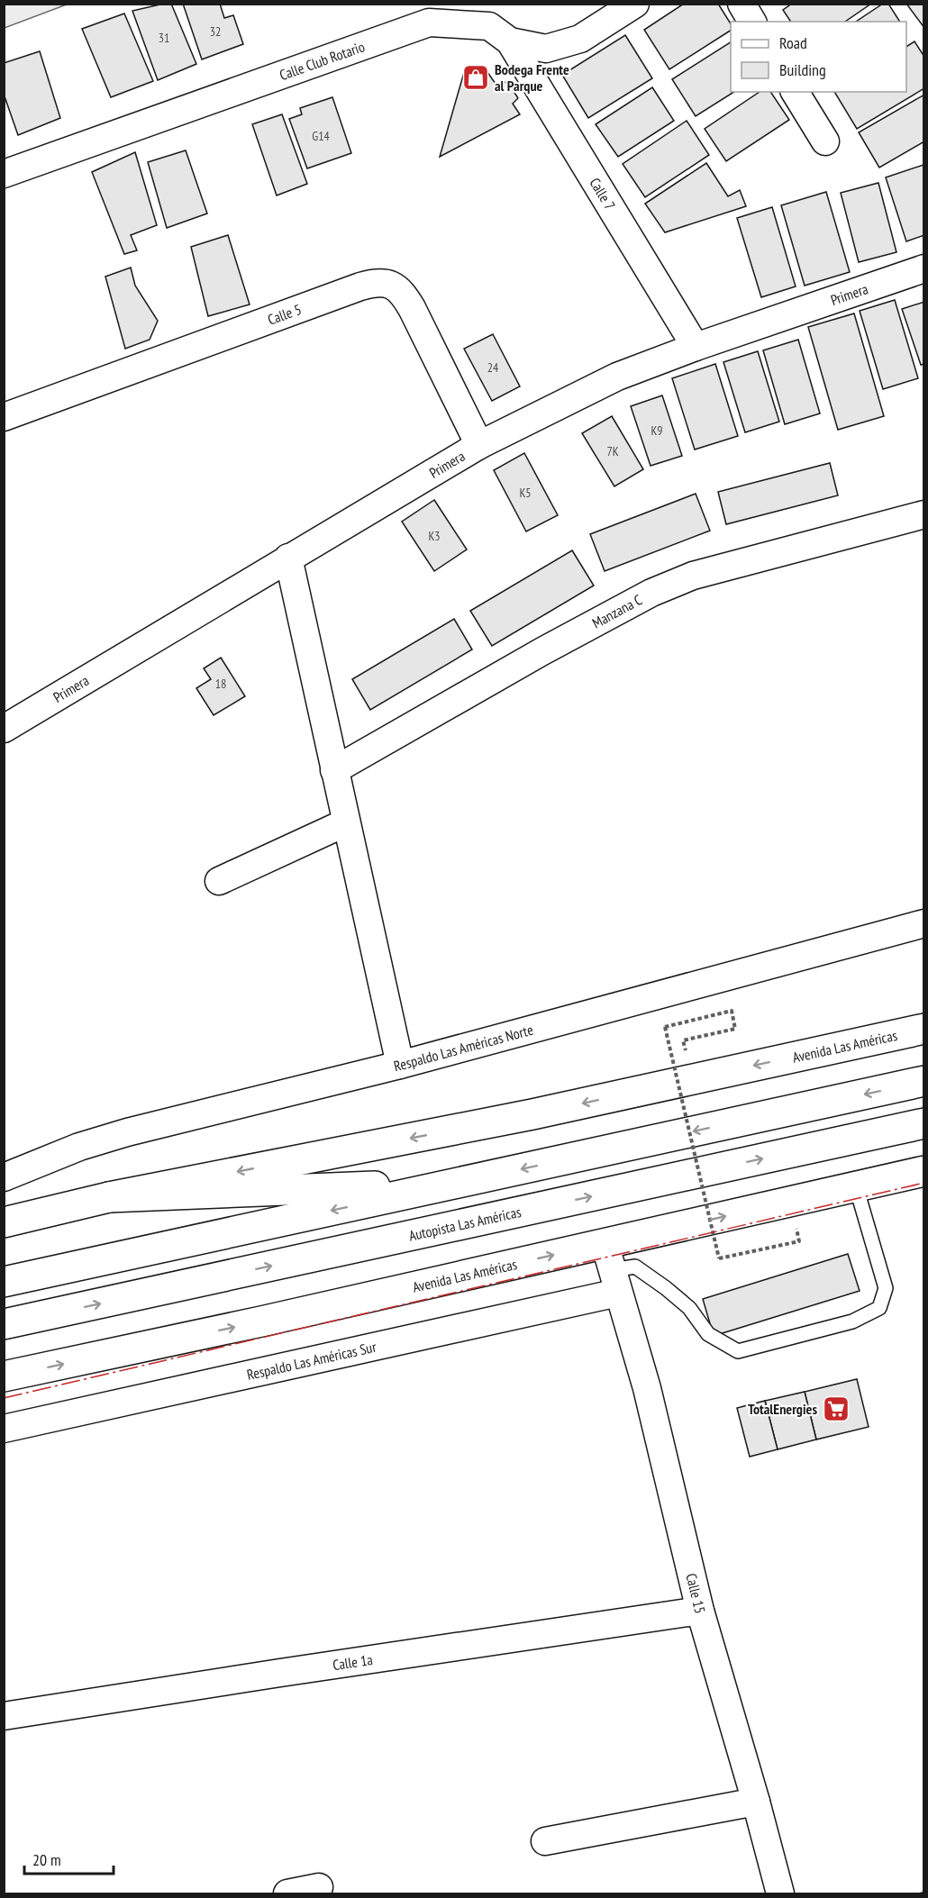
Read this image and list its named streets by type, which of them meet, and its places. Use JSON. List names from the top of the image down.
{
  "streets": {
    "main road": ["Avenida Las Américas", "Autopista Las Américas"],
    "street": [
      "Calle Club Rotario",
      "Calle 7",
      "Primera",
      "Calle 5",
      "Manzana C",
      "Respaldo Las Américas Norte",
      "Respaldo Las Américas Sur",
      "Calle 15",
      "Calle 1a"
    ]
  },
  "crossings": [
    ["Calle Club Rotario", "Calle 7"],
    ["Calle 7", "Primera"],
    ["Primera", "Calle 5"],
    ["Avenida Las Américas", "Respaldo Las Américas Sur"],
    ["Avenida Las Américas", "Calle 15"],
    ["Respaldo Las Américas Sur", "Calle 15"],
    ["Calle 15", "Calle 1a"]
  ],
  "places": {
    "shop": ["Bodega Frente al Parque"],
    "supermarket": ["TotalEnergies"]
  },
  "house_numbers": [
    "32",
    "31",
    "G14",
    "24",
    "K9",
    "7K",
    "K5",
    "K3",
    "18"
  ],
  "legend": ["Road", "Building"],
  "scale_bar": "20 m"
}
